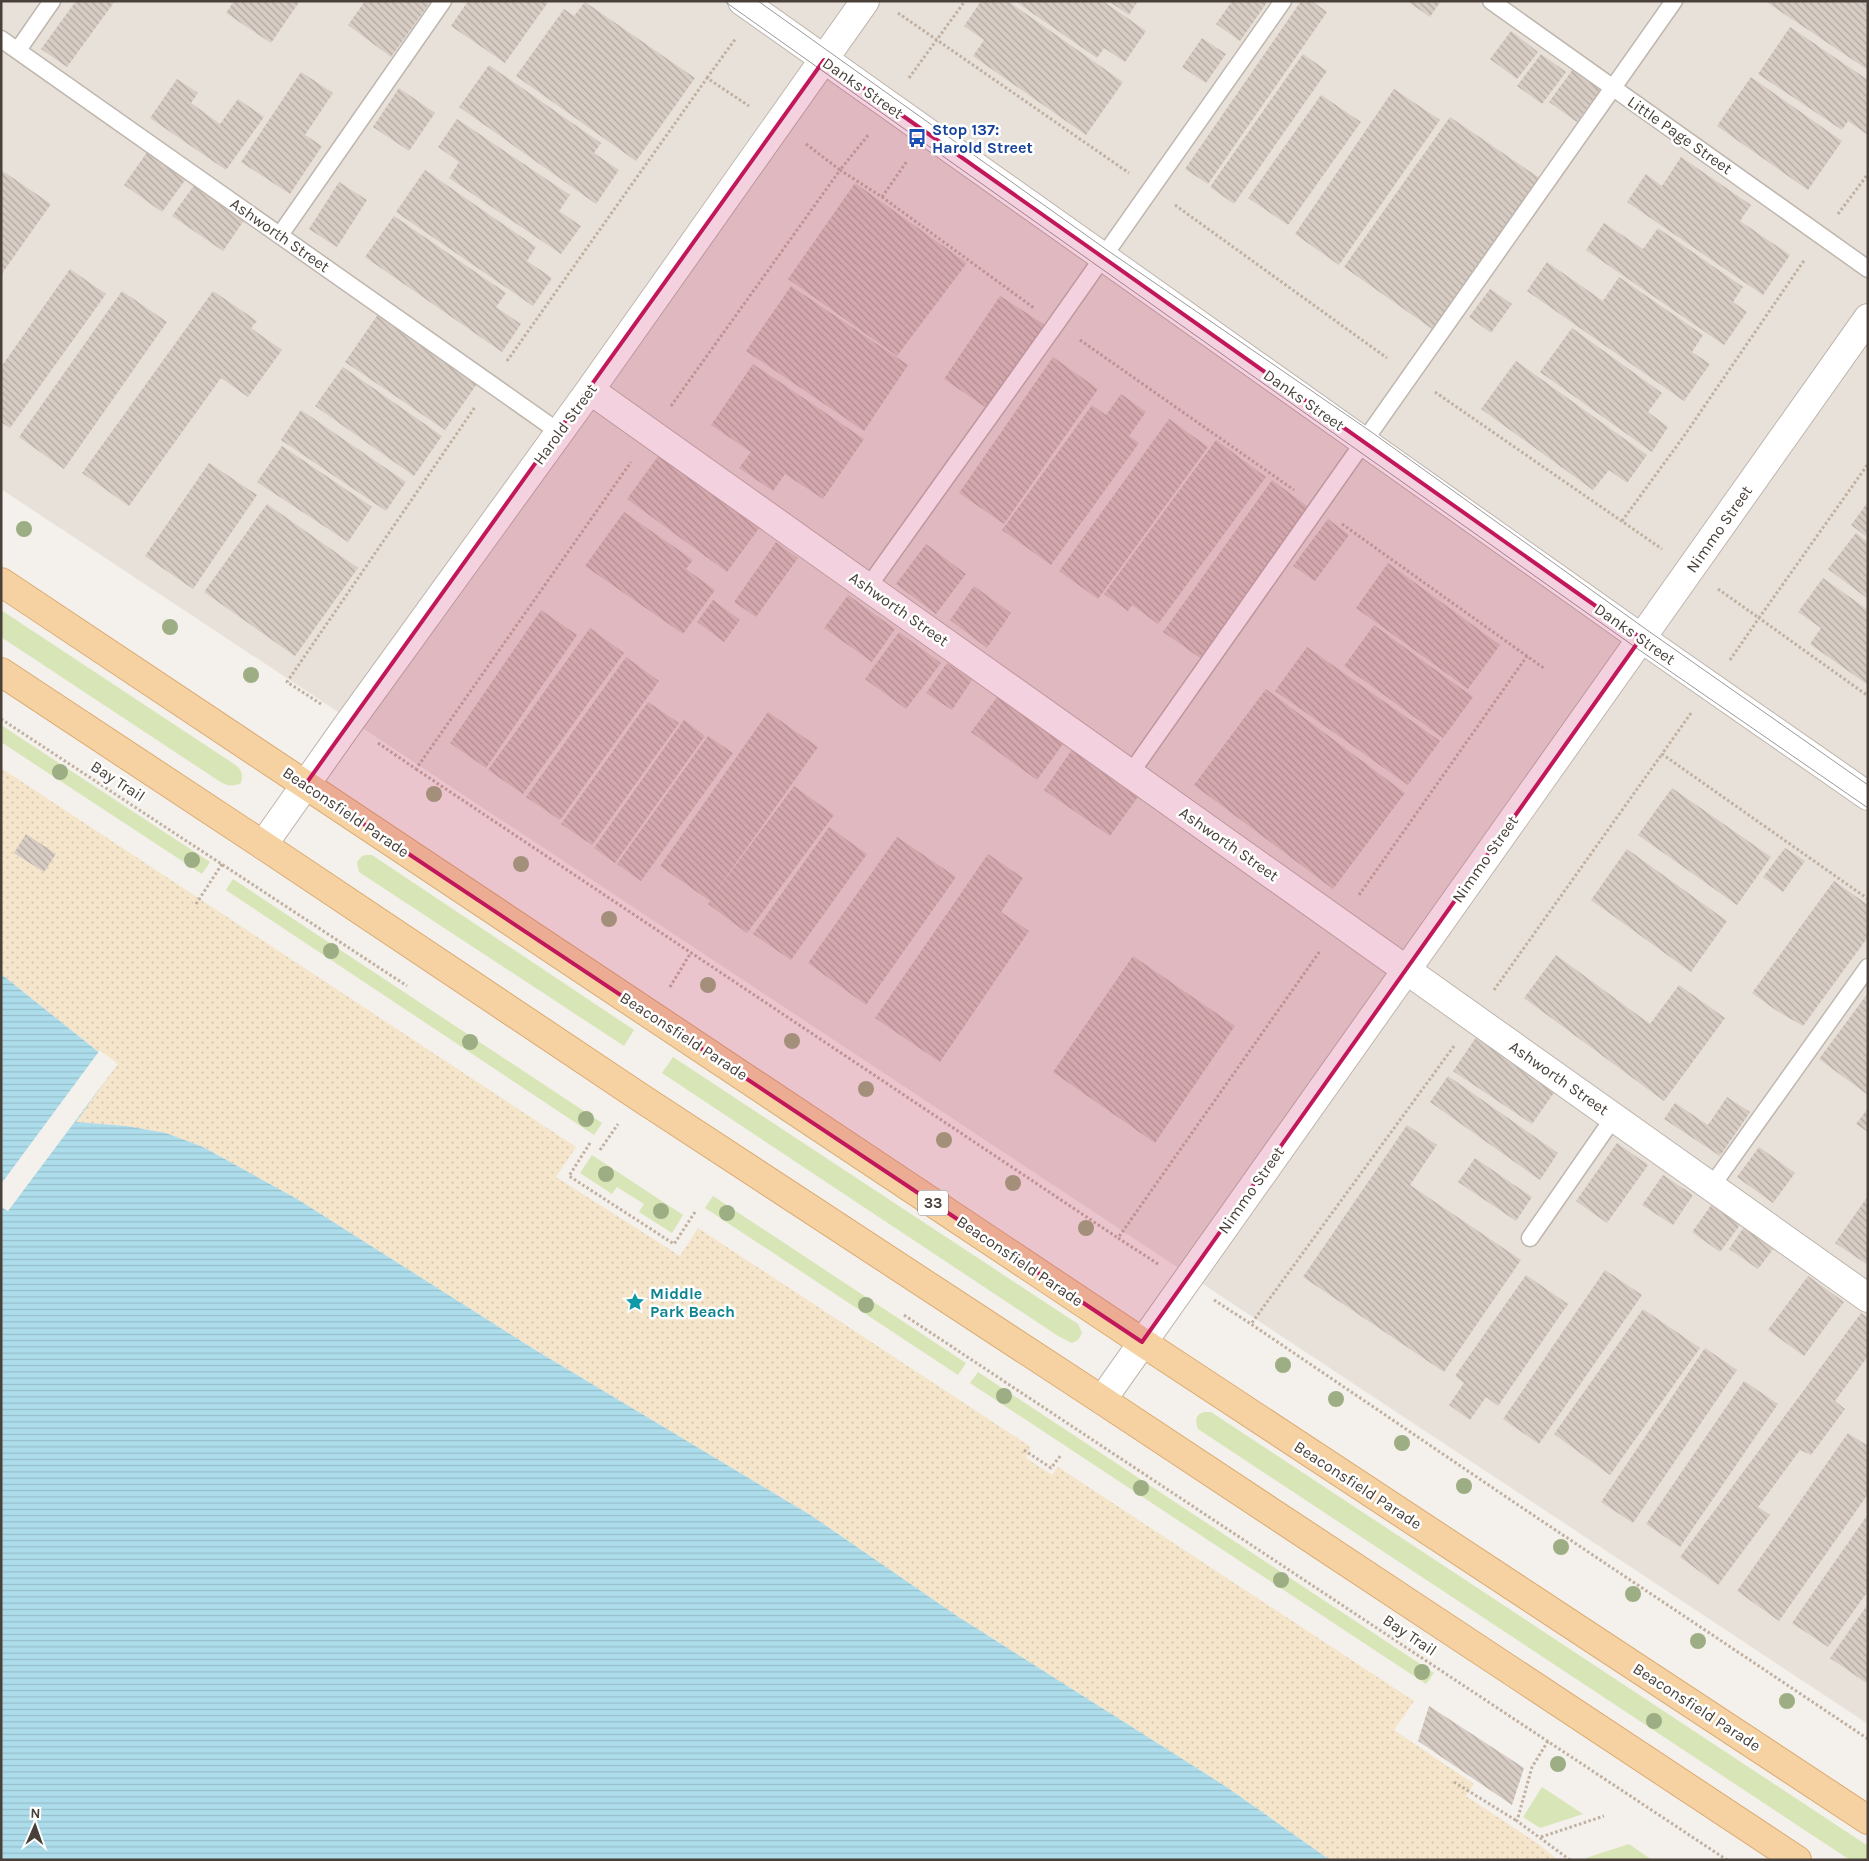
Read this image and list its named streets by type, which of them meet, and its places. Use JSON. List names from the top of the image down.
{
  "streets": {
    "main road": ["Beaconsfield Parade", "33"],
    "street": [
      "Danks Street",
      "Ashworth Street",
      "Harold Street",
      "Nimmo Street"
    ],
    "lane": ["Little Page Street"],
    "path": ["Bay Trail"]
  },
  "crossings": [
    ["Danks Street", "Harold Street"],
    ["Danks Street", "Nimmo Street"],
    ["Ashworth Street", "Harold Street"],
    ["Ashworth Street", "Nimmo Street"],
    ["Harold Street", "Beaconsfield Parade"],
    ["Nimmo Street", "Beaconsfield Parade"]
  ],
  "places": {
    "bus stop": ["Stop 137: Harold Street"],
    "place": ["Middle Park Beach"]
  },
  "north": "top"
}
